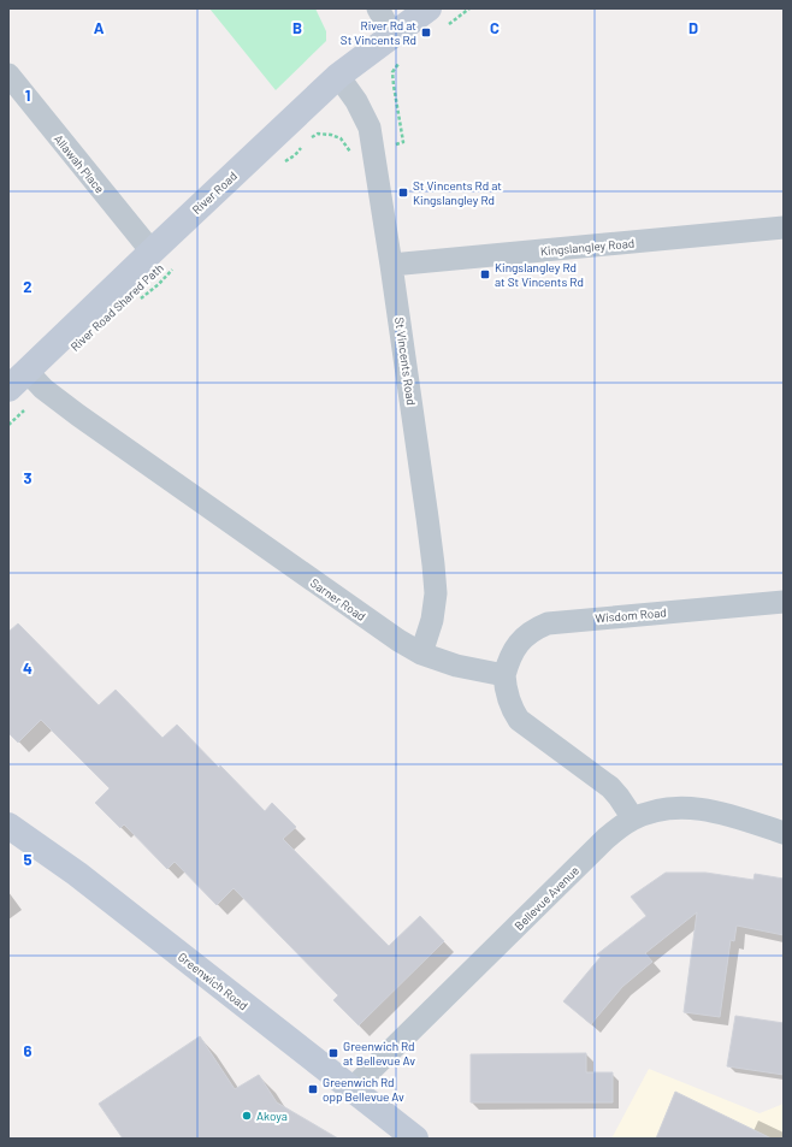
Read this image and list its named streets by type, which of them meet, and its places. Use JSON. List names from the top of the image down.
{
  "streets": {
    "main road": ["River Road", "Greenwich Road"],
    "street": [
      "Allawah Place",
      "Kingslangley Road",
      "St Vincents Road",
      "Sarner Road",
      "Wisdom Road",
      "Bellevue Avenue"
    ],
    "path": ["River Road Shared Path"]
  },
  "crossings": [
    ["Allawah Place", "River Road"],
    ["River Road", "St Vincents Road"],
    ["River Road", "Sarner Road"],
    ["Kingslangley Road", "St Vincents Road"],
    ["St Vincents Road", "Sarner Road"],
    ["Sarner Road", "Wisdom Road"],
    ["Bellevue Avenue", "Greenwich Road"]
  ],
  "places": {
    "transit": [
      "River Rd at St Vincents Rd",
      "St Vincents Rd at Kingslangley Rd",
      "Kingslangley Rd at St Vincents Rd",
      "Greenwich Rd at Bellevue Av",
      "Greenwich Rd opp Bellevue Av"
    ],
    "other": ["Akoya"]
  },
  "grid": {
    "columns": [
      "A",
      "B",
      "C",
      "D"
    ],
    "rows": [
      "1",
      "2",
      "3",
      "4",
      "5",
      "6"
    ]
  }
}
